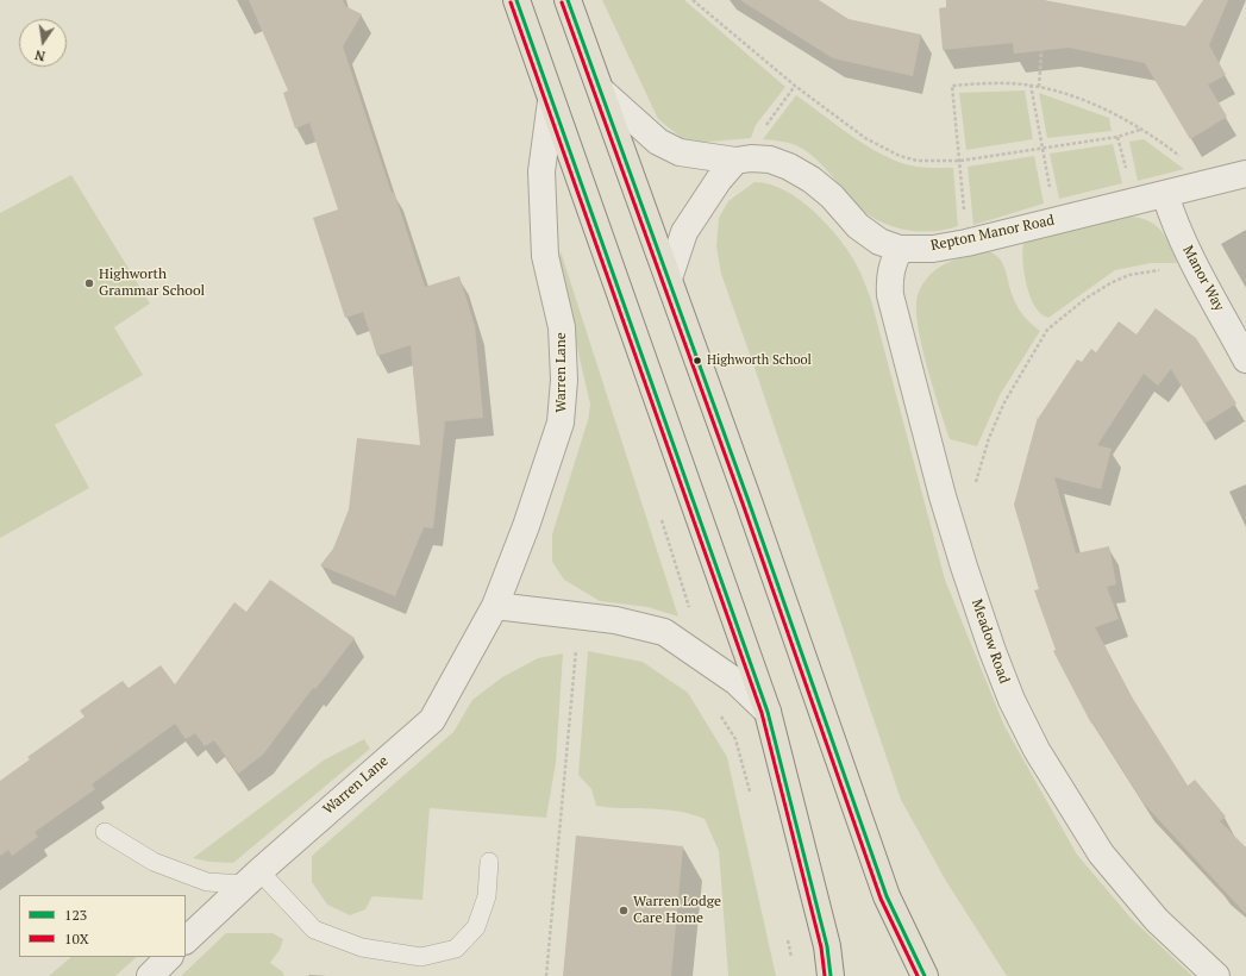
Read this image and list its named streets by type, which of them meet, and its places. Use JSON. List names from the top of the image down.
{
  "streets": {
    "street": [
      "Repton Manor Road",
      "Manor Way",
      "Warren Lane",
      "Meadow Road"
    ]
  },
  "crossings": [
    ["Repton Manor Road", "Manor Way"],
    ["Repton Manor Road", "Meadow Road"]
  ],
  "places": ["Highworth Grammar School", "Highworth School", "Warren Lodge Care Home"],
  "lines": ["transit line 123", "transit line 10X"],
  "legend": ["123", "10X"],
  "north": "bottom"
}
